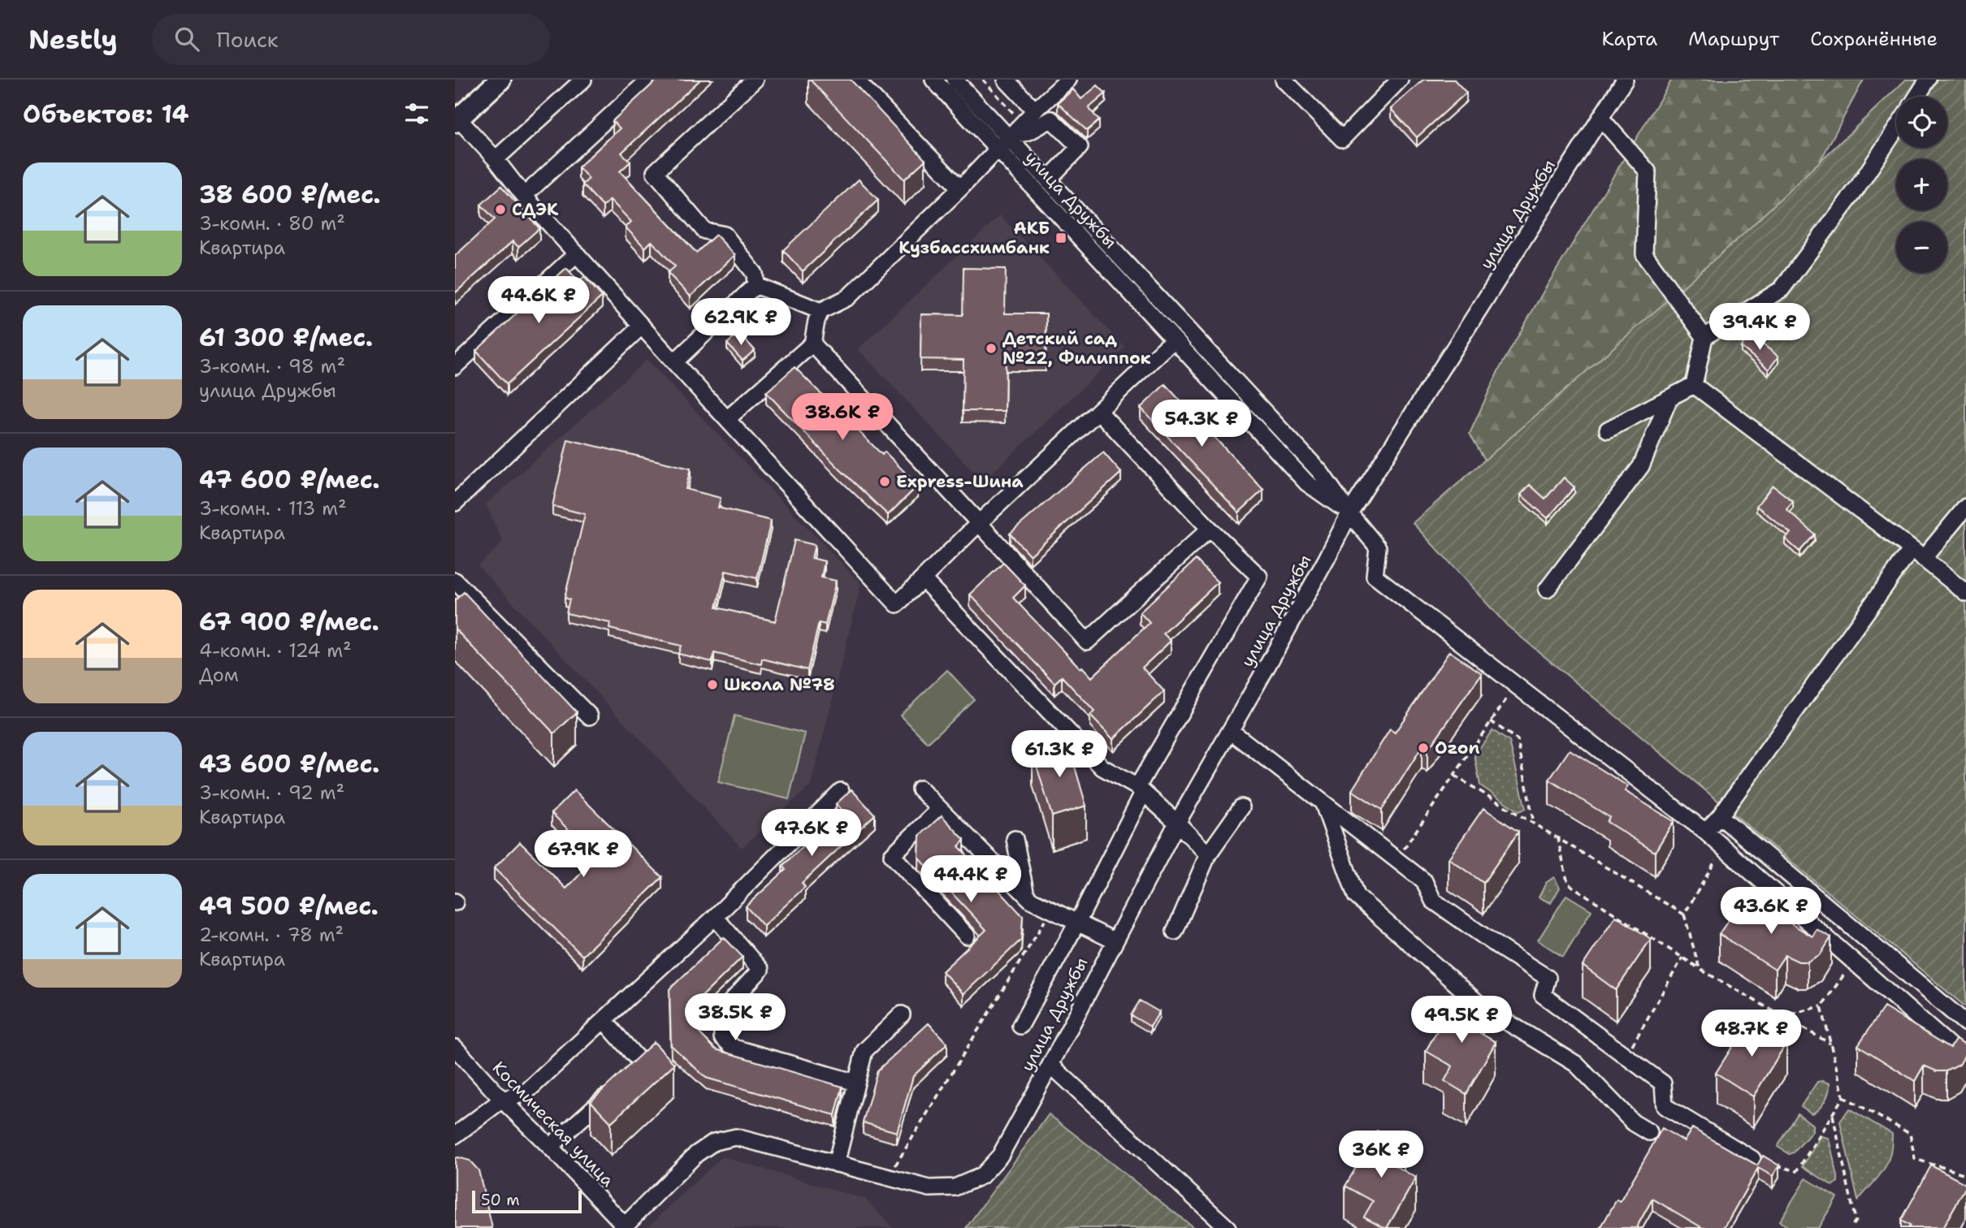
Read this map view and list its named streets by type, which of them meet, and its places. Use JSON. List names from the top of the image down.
{
  "streets": {
    "street": ["улица Дружбы", "Космическая улица"]
  },
  "crossings": [
    ["улица Дружбы", "Космическая улица"]
  ],
  "places": {
    "other": [
      "СДЭК",
      "Детский сад №22, Филиппок",
      "Express-Шина",
      "Школа №78",
      "Ozon"
    ],
    "transit": ["АКБ Кузбассхимбанк"]
  },
  "scale_bar": "50 m",
  "page": {
    "header": "Nestly",
    "search": "Поиск",
    "nav": ["Карта", "Маршрут", "Сохранённые"],
    "heading": "Объектов: 14",
    "map_buttons": ["+", "−"],
    "list": [
      {
        "name": "38 600 ₽/мес.",
        "note": "3-комн. · 80 m² · Квартира"
      },
      {
        "name": "61 300 ₽/мес.",
        "note": "3-комн. · 98 m² · улица Дружбы"
      },
      {
        "name": "47 600 ₽/мес.",
        "note": "3-комн. · 113 m² · Квартира"
      },
      {
        "name": "67 900 ₽/мес.",
        "note": "4-комн. · 124 m² · Дом"
      },
      {
        "name": "43 600 ₽/мес.",
        "note": "3-комн. · 92 m² · Квартира"
      },
      {
        "name": "49 500 ₽/мес.",
        "note": "2-комн. · 78 m² · Квартира"
      }
    ],
    "price": [
      "44.6K ₽",
      "62.9K ₽",
      "39.4K ₽",
      "38.6K ₽",
      "54.3K ₽",
      "61.3K ₽",
      "47.6K ₽",
      "67.9K ₽",
      "44.4K ₽",
      "43.6K ₽",
      "38.5K ₽",
      "49.5K ₽",
      "48.7K ₽",
      "36K ₽"
    ],
    "scale": "50 m"
  }
}
